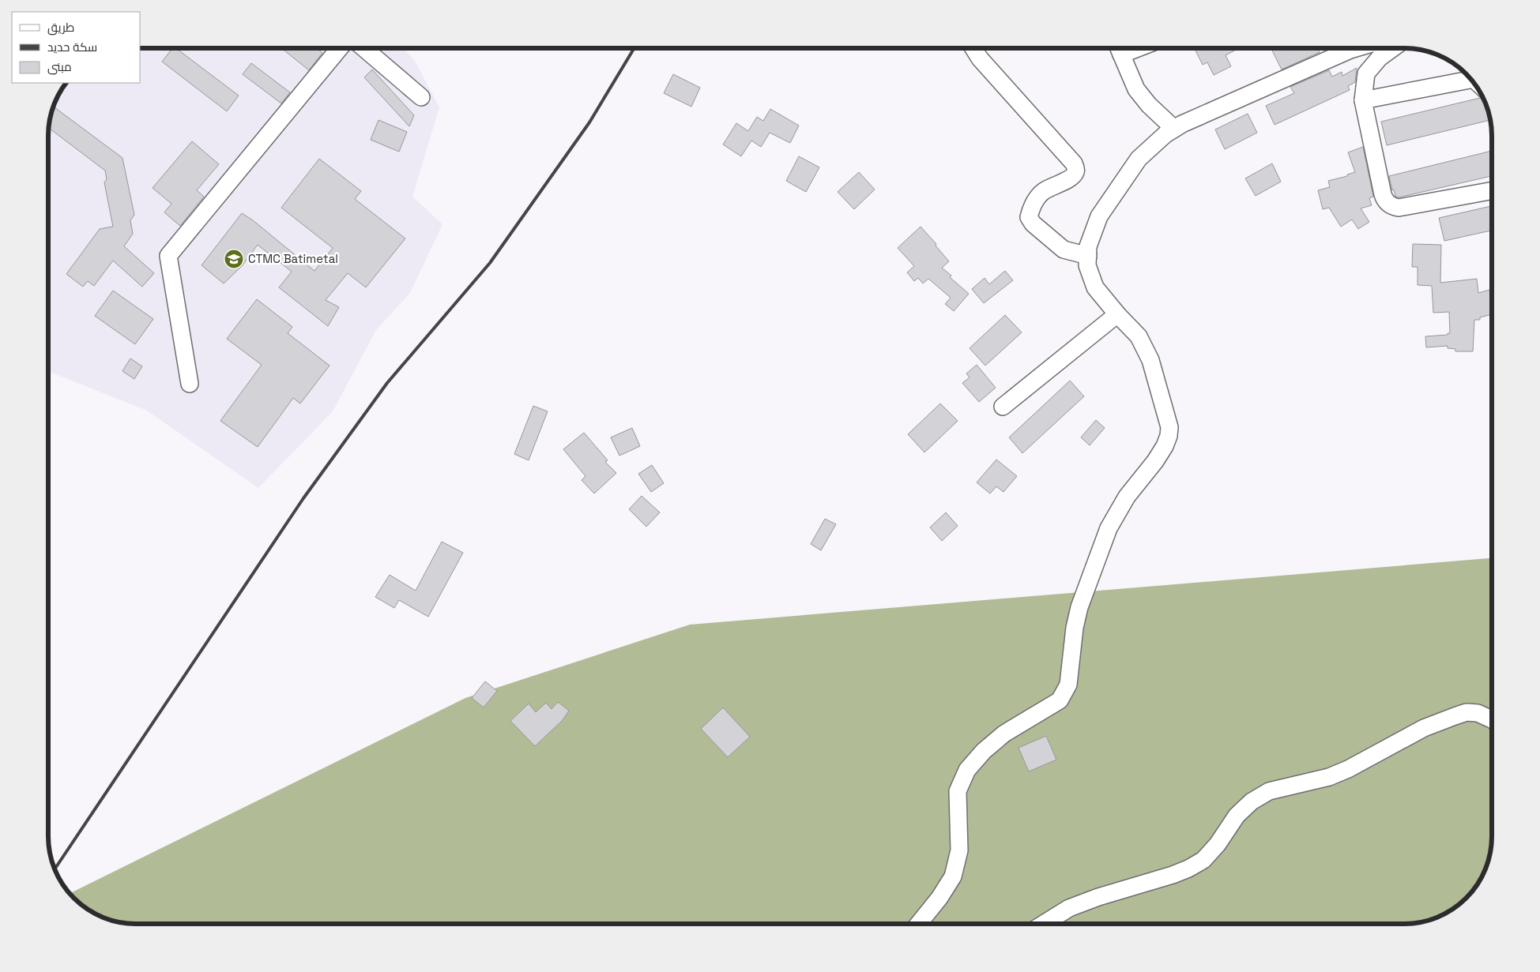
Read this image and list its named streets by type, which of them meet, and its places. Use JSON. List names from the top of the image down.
{
  "places": {
    "school or university": ["CTMC Batimetal"]
  },
  "legend": ["طريق", "سكة حديد", "مبنى"]
}
